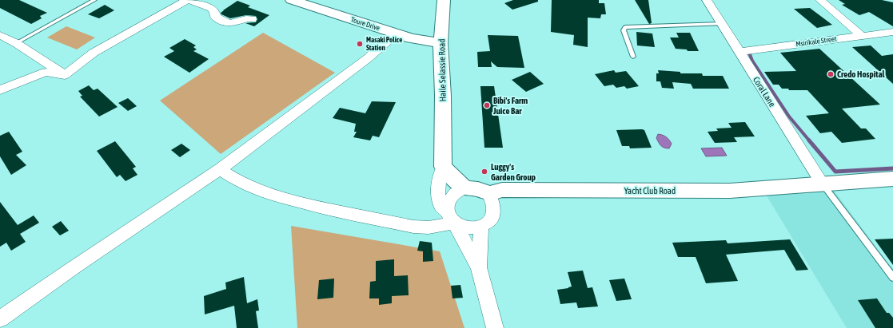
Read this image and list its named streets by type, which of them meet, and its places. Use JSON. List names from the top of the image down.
{
  "streets": {
    "street": [
      "Toure Drive",
      "Msirikale Street",
      "Haile Selassie Road",
      "Coral Lane",
      "Yacht Club Road"
    ]
  },
  "crossings": [
    ["Toure Drive", "Haile Selassie Road"],
    ["Msirikale Street", "Coral Lane"],
    ["Coral Lane", "Yacht Club Road"]
  ],
  "places": [
    "Masaki Police Station",
    "Credo Hospital",
    "Bibi's Farm Juice Bar",
    "Luggy's Garden Group"
  ]
}
